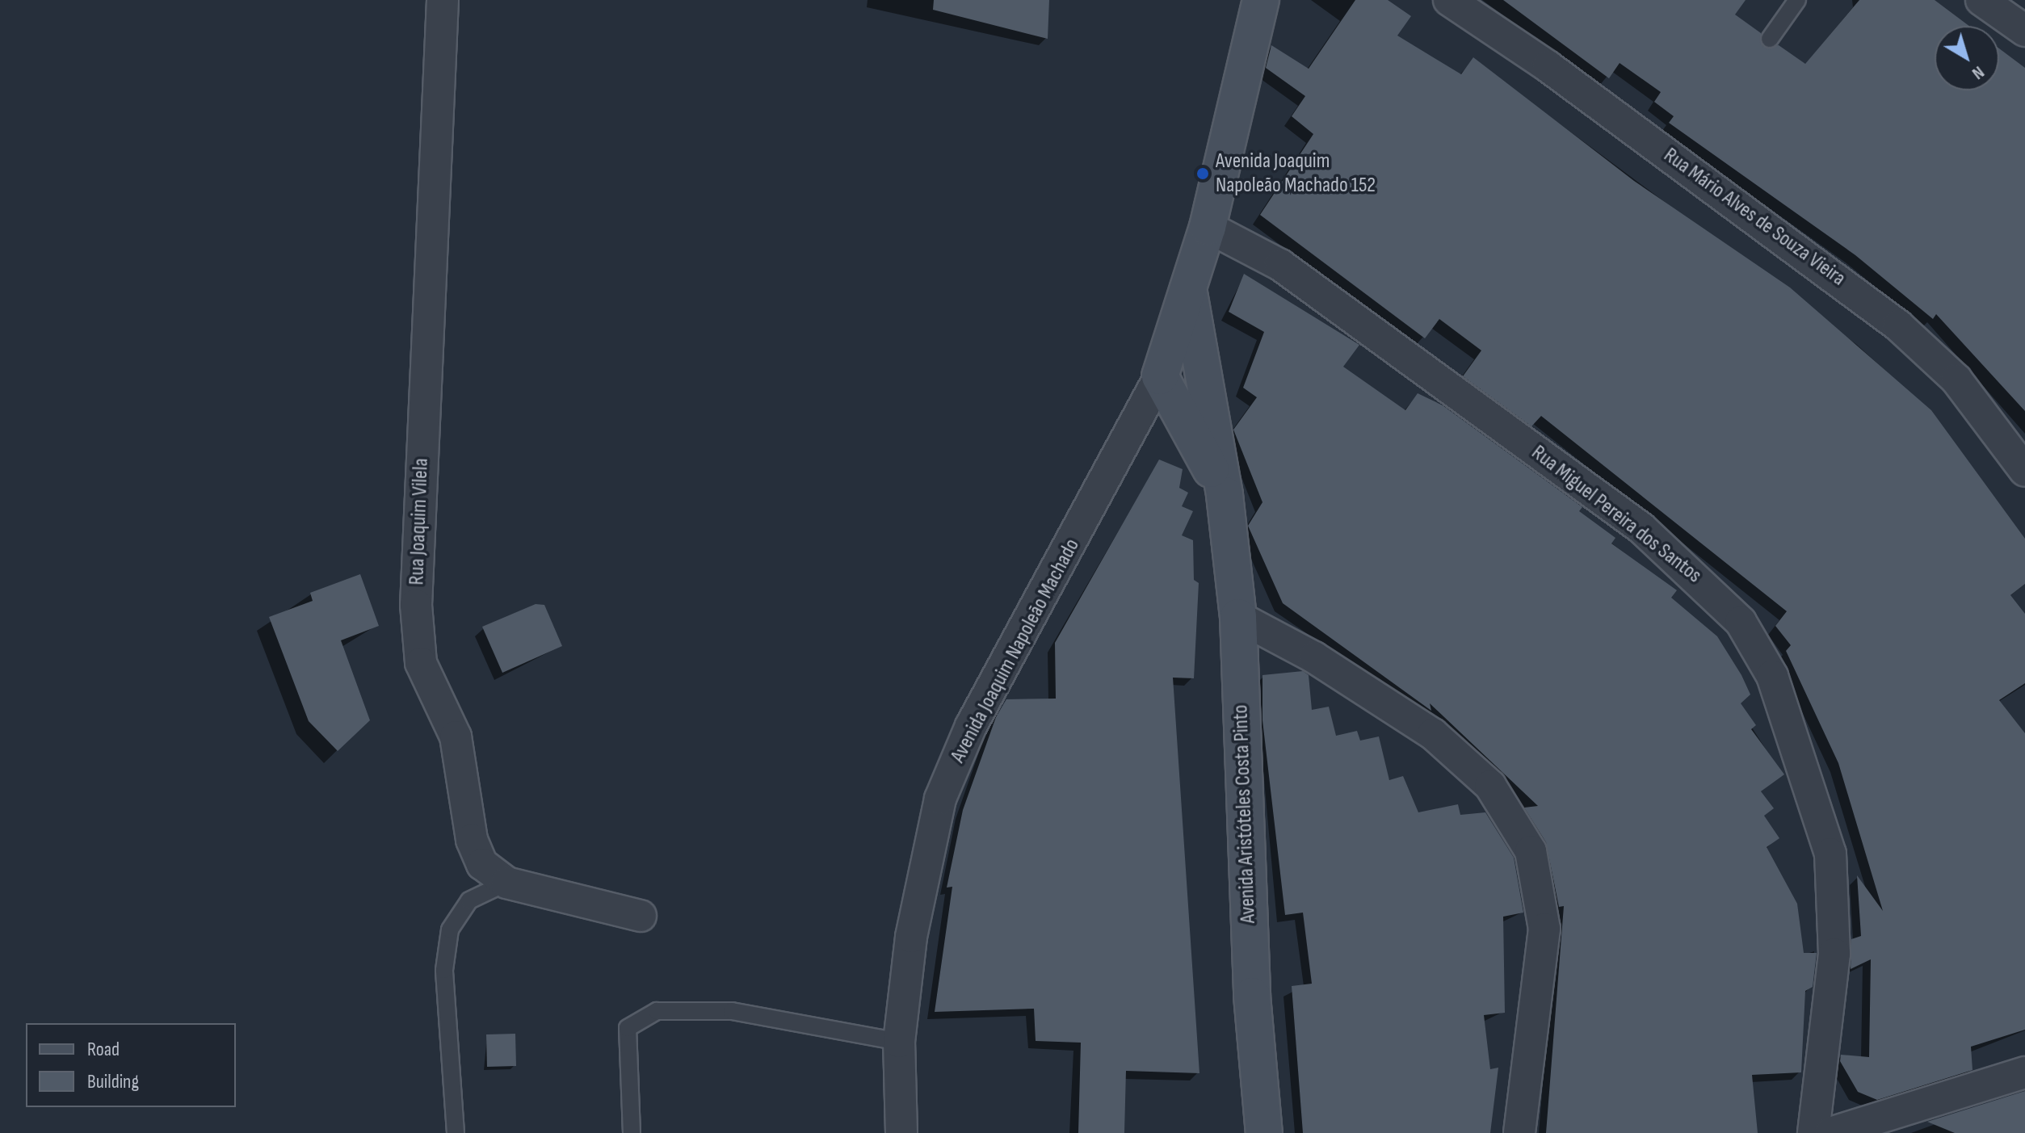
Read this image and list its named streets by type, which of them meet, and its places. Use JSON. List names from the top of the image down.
{
  "streets": {
    "main road": ["Avenida Aristóteles Costa Pinto"],
    "street": [
      "Rua Mário Alves de Souza Vieira",
      "Rua Miguel Pereira dos Santos",
      "Rua Joaquim Vilela",
      "Avenida Joaquim Napoleão Machado"
    ]
  },
  "crossings": [
    ["Avenida Joaquim Napoleão Machado", "Avenida Aristóteles Costa Pinto"]
  ],
  "places": ["Avenida Joaquim Napoleão Machado 152"],
  "legend": ["Road", "Building"],
  "north": "bottom right"
}
